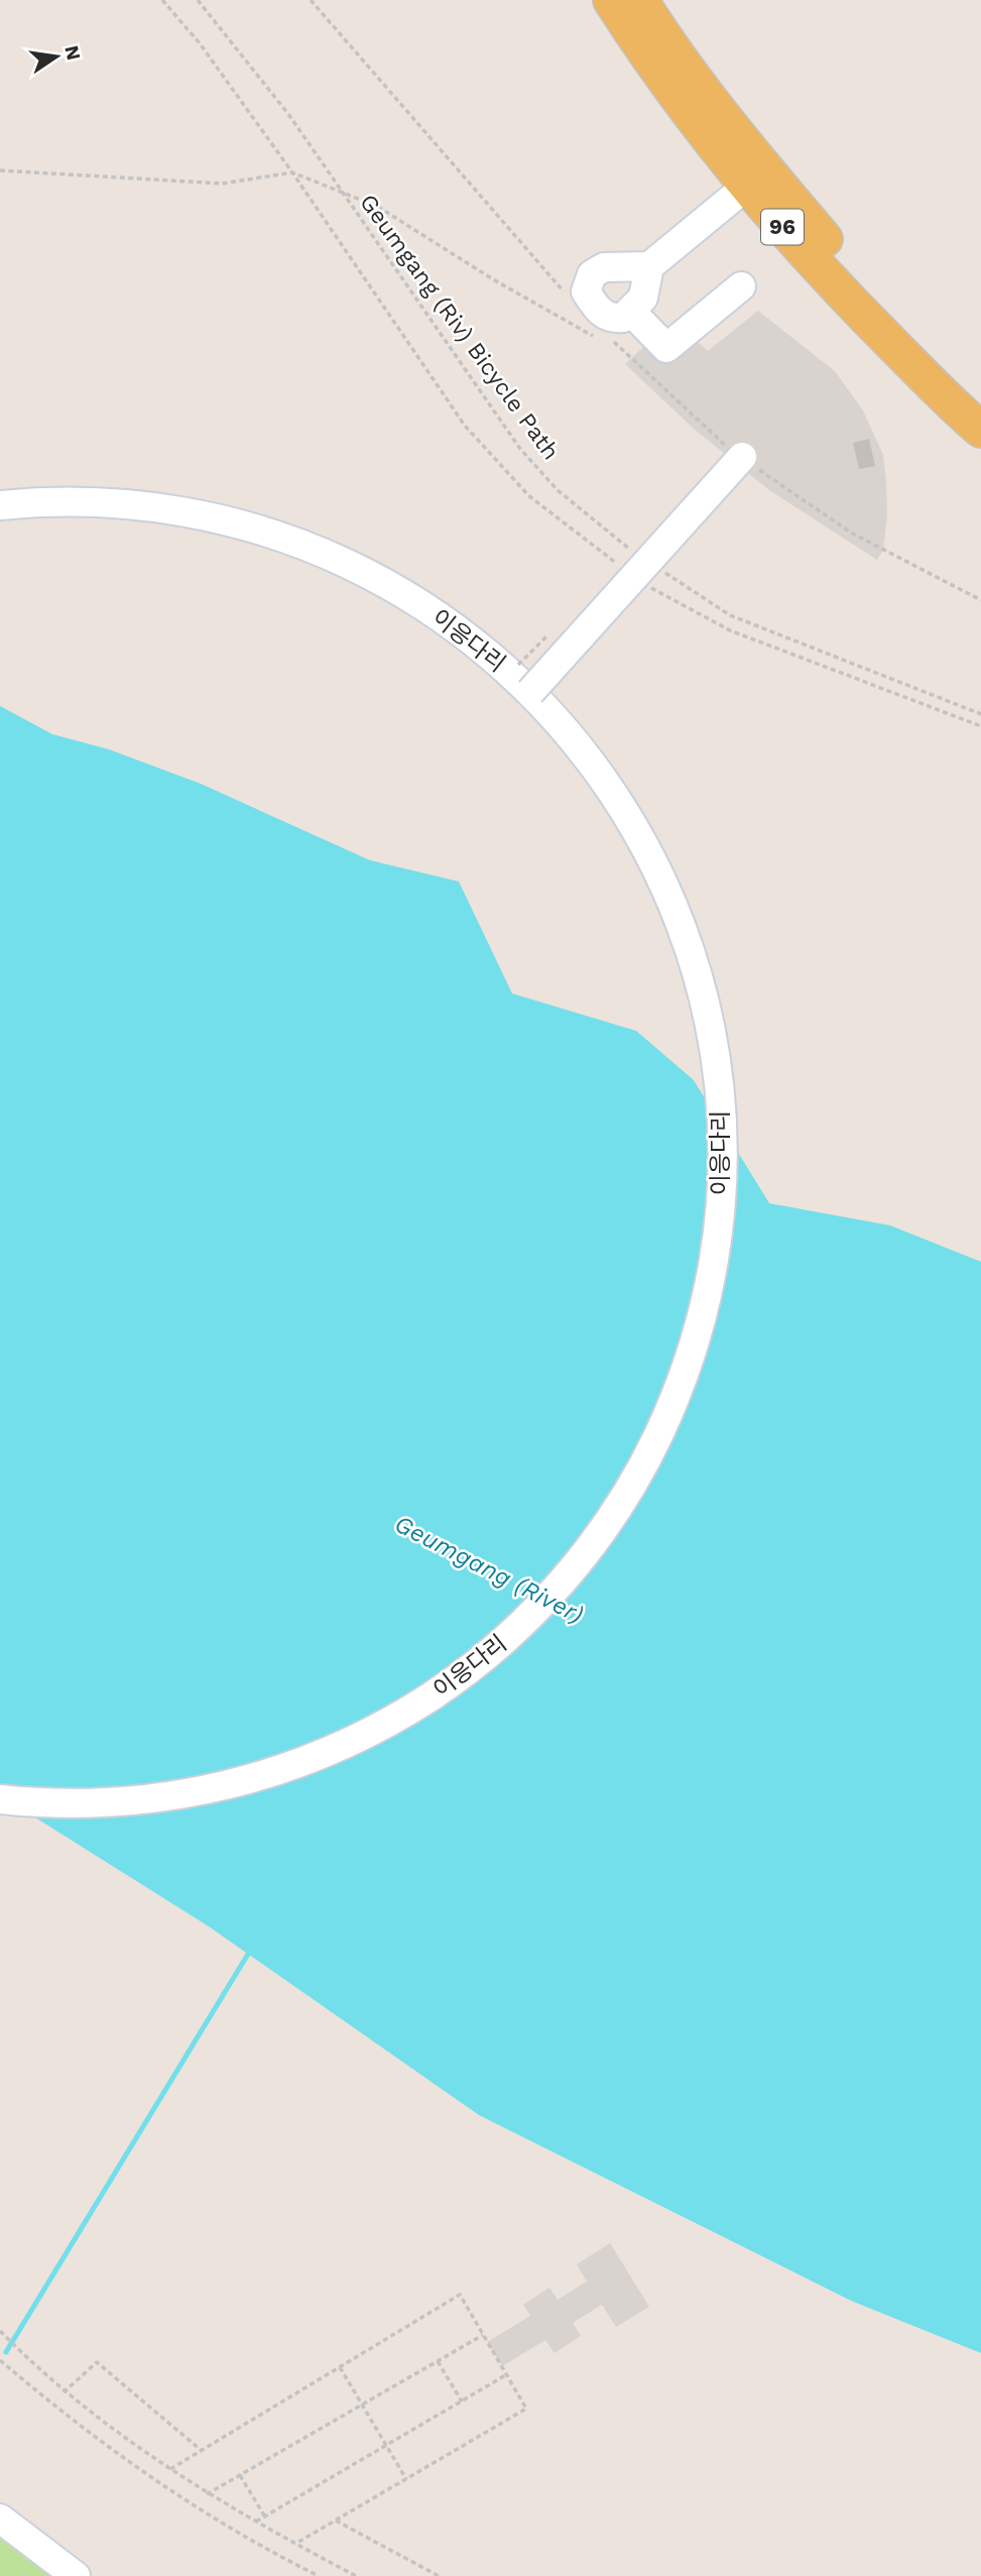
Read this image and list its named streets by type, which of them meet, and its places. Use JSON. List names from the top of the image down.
{
  "streets": {
    "main road": ["96"],
    "street": ["이응다리"],
    "path": ["Geumgang (Riv) Bicycle Path"]
  },
  "water": ["Geumgang (River)"],
  "north": "right"
}
